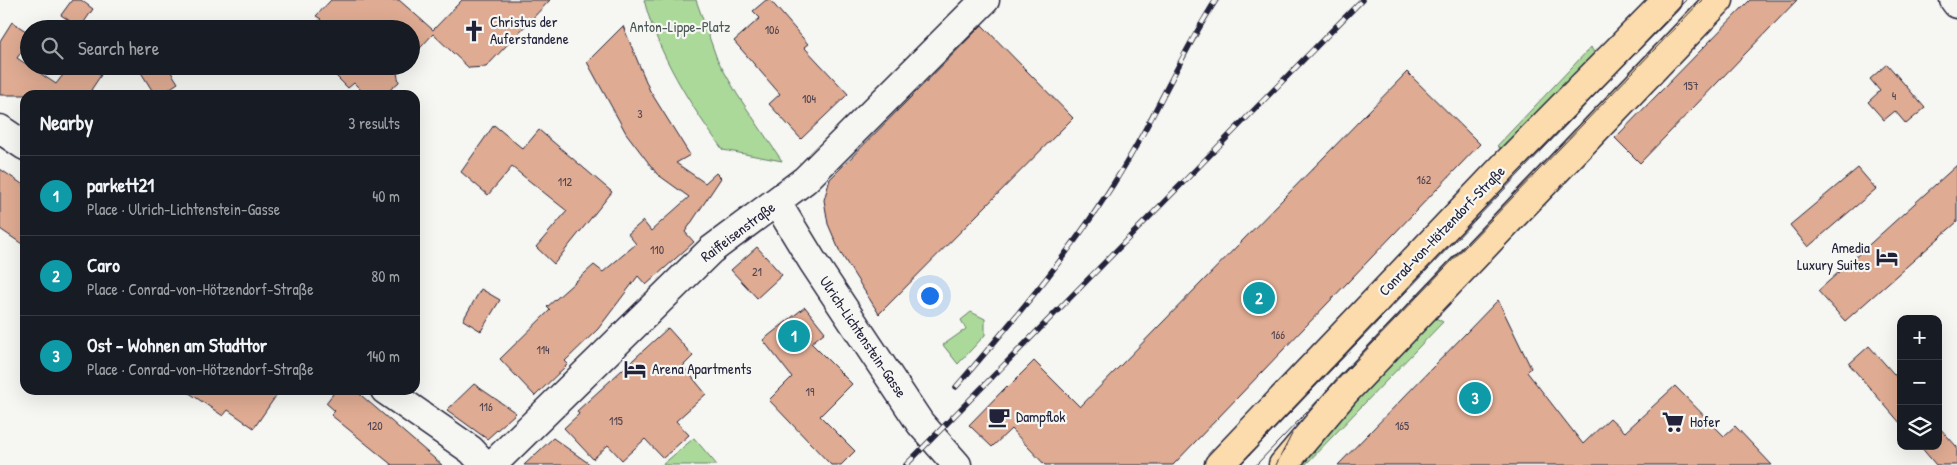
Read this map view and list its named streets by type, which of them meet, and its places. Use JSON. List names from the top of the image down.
{
  "streets": {
    "main road": ["Conrad-von-Hötzendorf-Straße"],
    "street": ["Raiffeisenstraße", "Ulrich-Lichtenstein-Gasse"]
  },
  "crossings": [
    ["Raiffeisenstraße", "Ulrich-Lichtenstein-Gasse"]
  ],
  "parks": ["Anton-Lippe-Platz"],
  "places": {
    "church": ["Christus der Auferstandene"],
    "hotel": ["Amedia Luxury Suites", "Arena Apartments"],
    "cafe": ["Dampflok"],
    "supermarket": ["Hofer"]
  },
  "house_numbers": [
    "106",
    "157",
    "4",
    "104",
    "3",
    "162",
    "112",
    "110",
    "21",
    "166",
    "114",
    "19",
    "116",
    "115",
    "120",
    "165"
  ],
  "page": {
    "search": "Search here",
    "heading": ["Nearby", "3 results"],
    "list": [
      {
        "mark": "1",
        "name": "parkett21",
        "note": "Place · Ulrich-Lichtenstein-Gasse",
        "value": "40 m"
      },
      {
        "mark": "2",
        "name": "Caro",
        "note": "Place · Conrad-von-Hötzendorf-Straße",
        "value": "80 m"
      },
      {
        "mark": "3",
        "name": "Ost - Wohnen am Stadttor",
        "note": "Place · Conrad-von-Hötzendorf-Straße",
        "value": "140 m"
      }
    ],
    "pins": ["2", "1", "3"],
    "map_buttons": ["+", "−"]
  }
}
